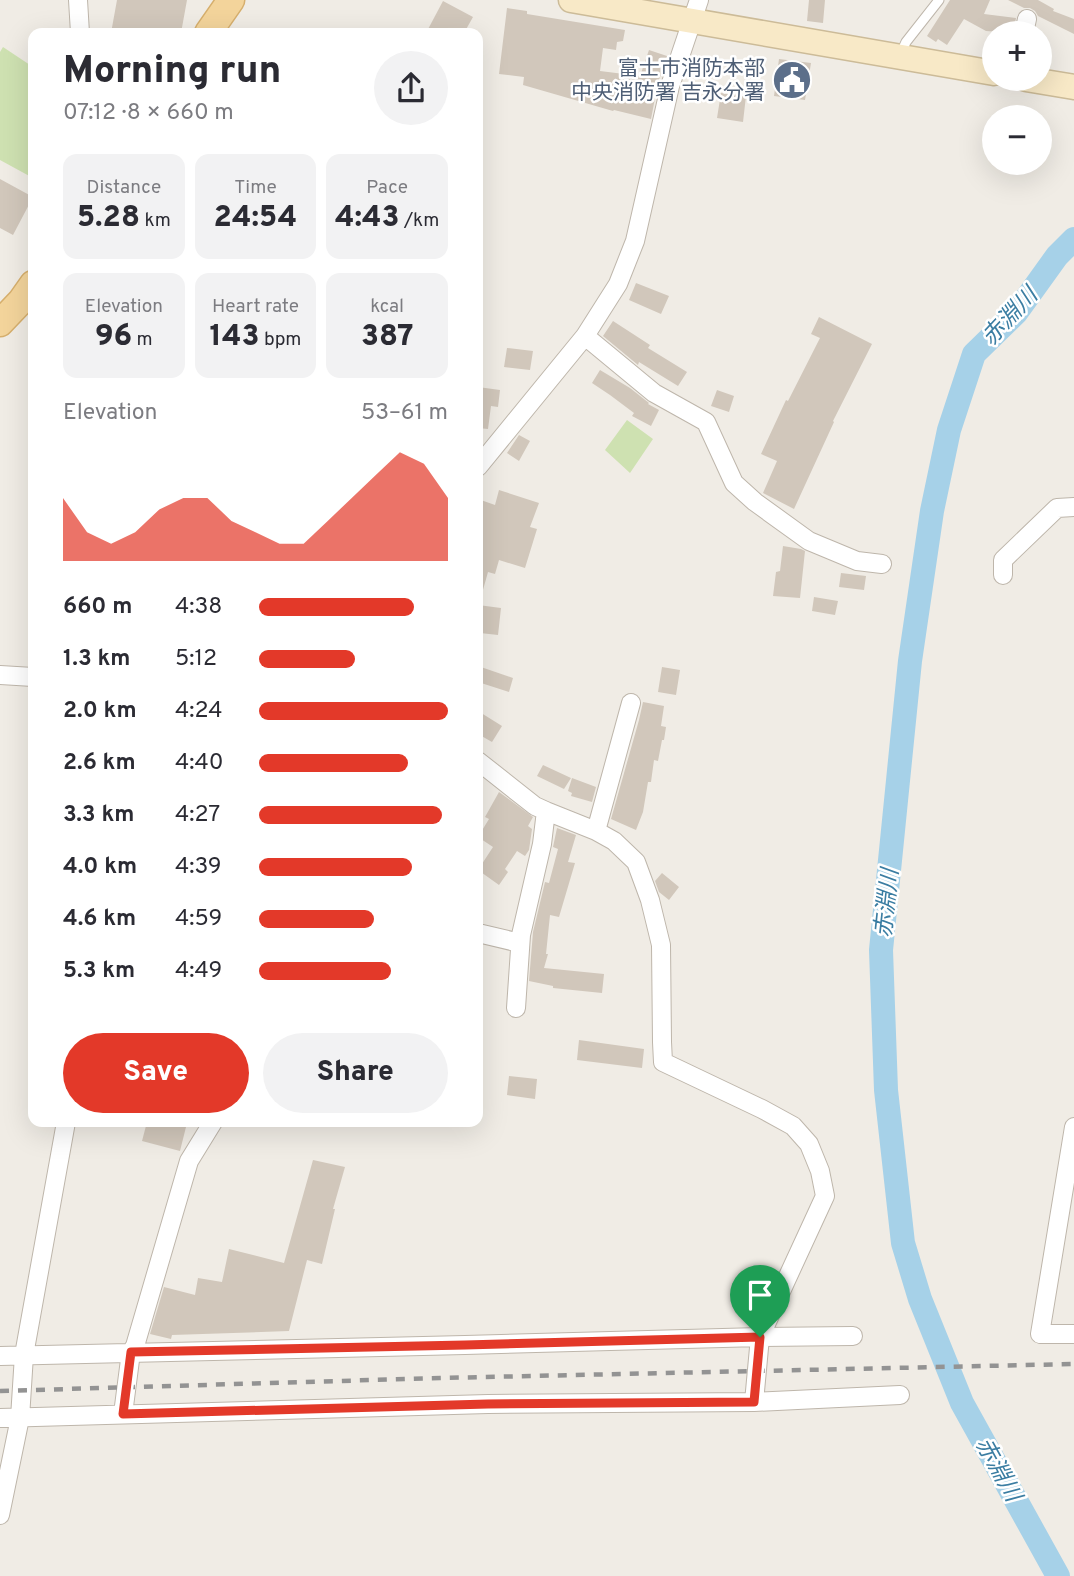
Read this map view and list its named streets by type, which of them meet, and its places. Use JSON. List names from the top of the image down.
{
  "water": ["赤淵川"],
  "places": {
    "public building": ["富士市消防本部 中央消防署 吉永分署"]
  },
  "page": {
    "map_buttons": ["+", "−"],
    "heading": ["Morning run", "07:12 · 8 × 660 m"],
    "stats": [
      ["Distance", "5.28 km"],
      ["Time", "24:54"],
      ["Pace", "4:43 /km"],
      ["Elevation", "96 m"],
      ["Heart rate", "143 bpm"],
      ["kcal", "387"]
    ],
    "chart": ["Elevation", "53–61 m"],
    "list": [
      {
        "name": "660 m",
        "note": "4:38"
      },
      {
        "name": "1.3 km",
        "note": "5:12"
      },
      {
        "name": "2.0 km",
        "note": "4:24"
      },
      {
        "name": "2.6 km",
        "note": "4:40"
      },
      {
        "name": "3.3 km",
        "note": "4:27"
      },
      {
        "name": "4.0 km",
        "note": "4:39"
      },
      {
        "name": "4.6 km",
        "note": "4:59"
      },
      {
        "name": "5.3 km",
        "note": "4:49"
      }
    ],
    "buttons": ["Save", "Share"]
  }
}
